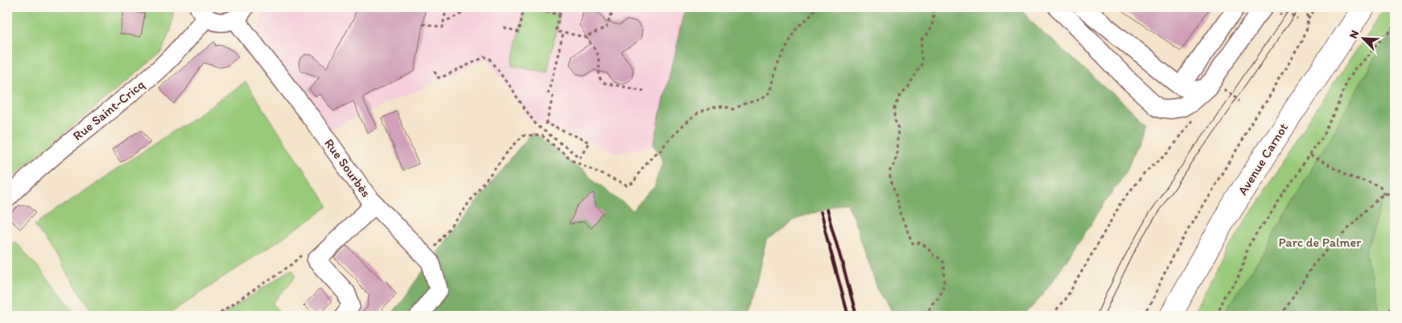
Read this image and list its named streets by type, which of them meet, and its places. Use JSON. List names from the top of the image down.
{
  "streets": {
    "main road": ["Avenue Carnot"],
    "street": ["Rue Saint-Cricq", "Rue Sourbès"]
  },
  "parks": ["Parc de Palmer"],
  "north": "top left"
}
